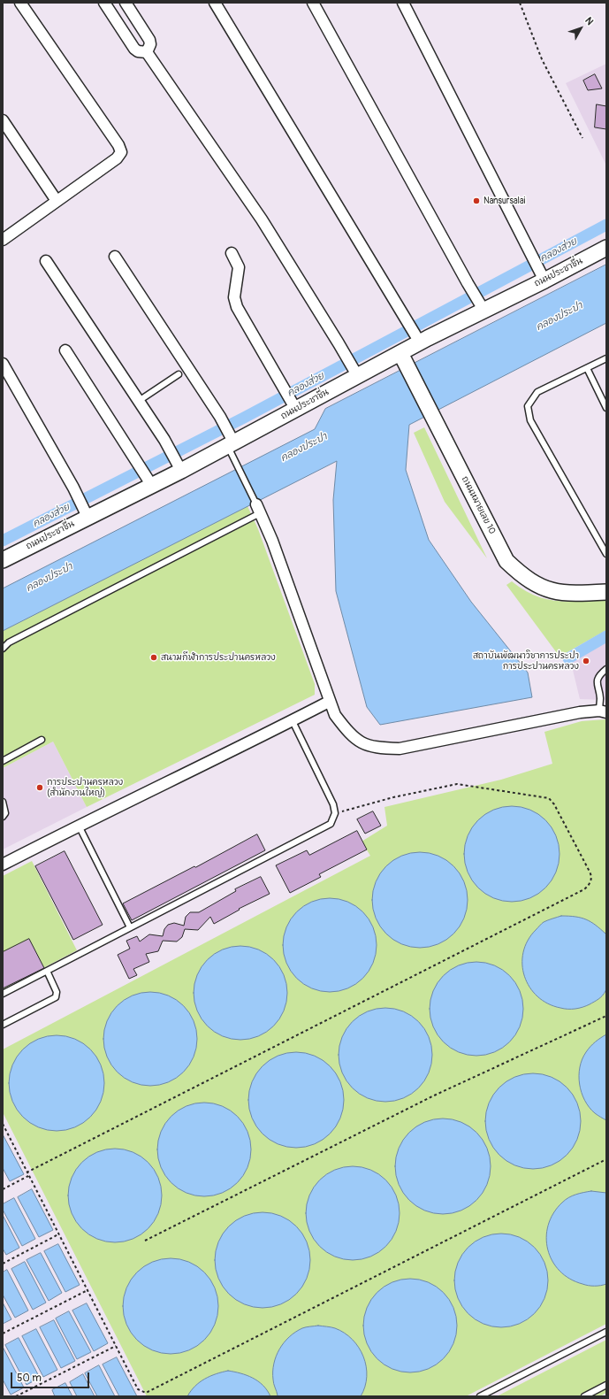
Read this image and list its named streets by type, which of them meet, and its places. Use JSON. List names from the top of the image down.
{
  "streets": {
    "main road": ["ถนนประชาชื่น", "ถนนหมายเลข 10"]
  },
  "crossings": [
    ["ถนนประชาชื่น", "ถนนหมายเลข 10"]
  ],
  "water": ["คลองส่วย", "คลองประปา"],
  "places": [
    "Nansursalai",
    "สนามกีฬาการประปานครหลวง",
    "สถาบันพัฒนาวิชาการประปา การประปานครหลวง",
    "การประปานครหลวง (สำนักงานใหญ่)"
  ],
  "scale_bar": "50 m",
  "north": "top right"
}
